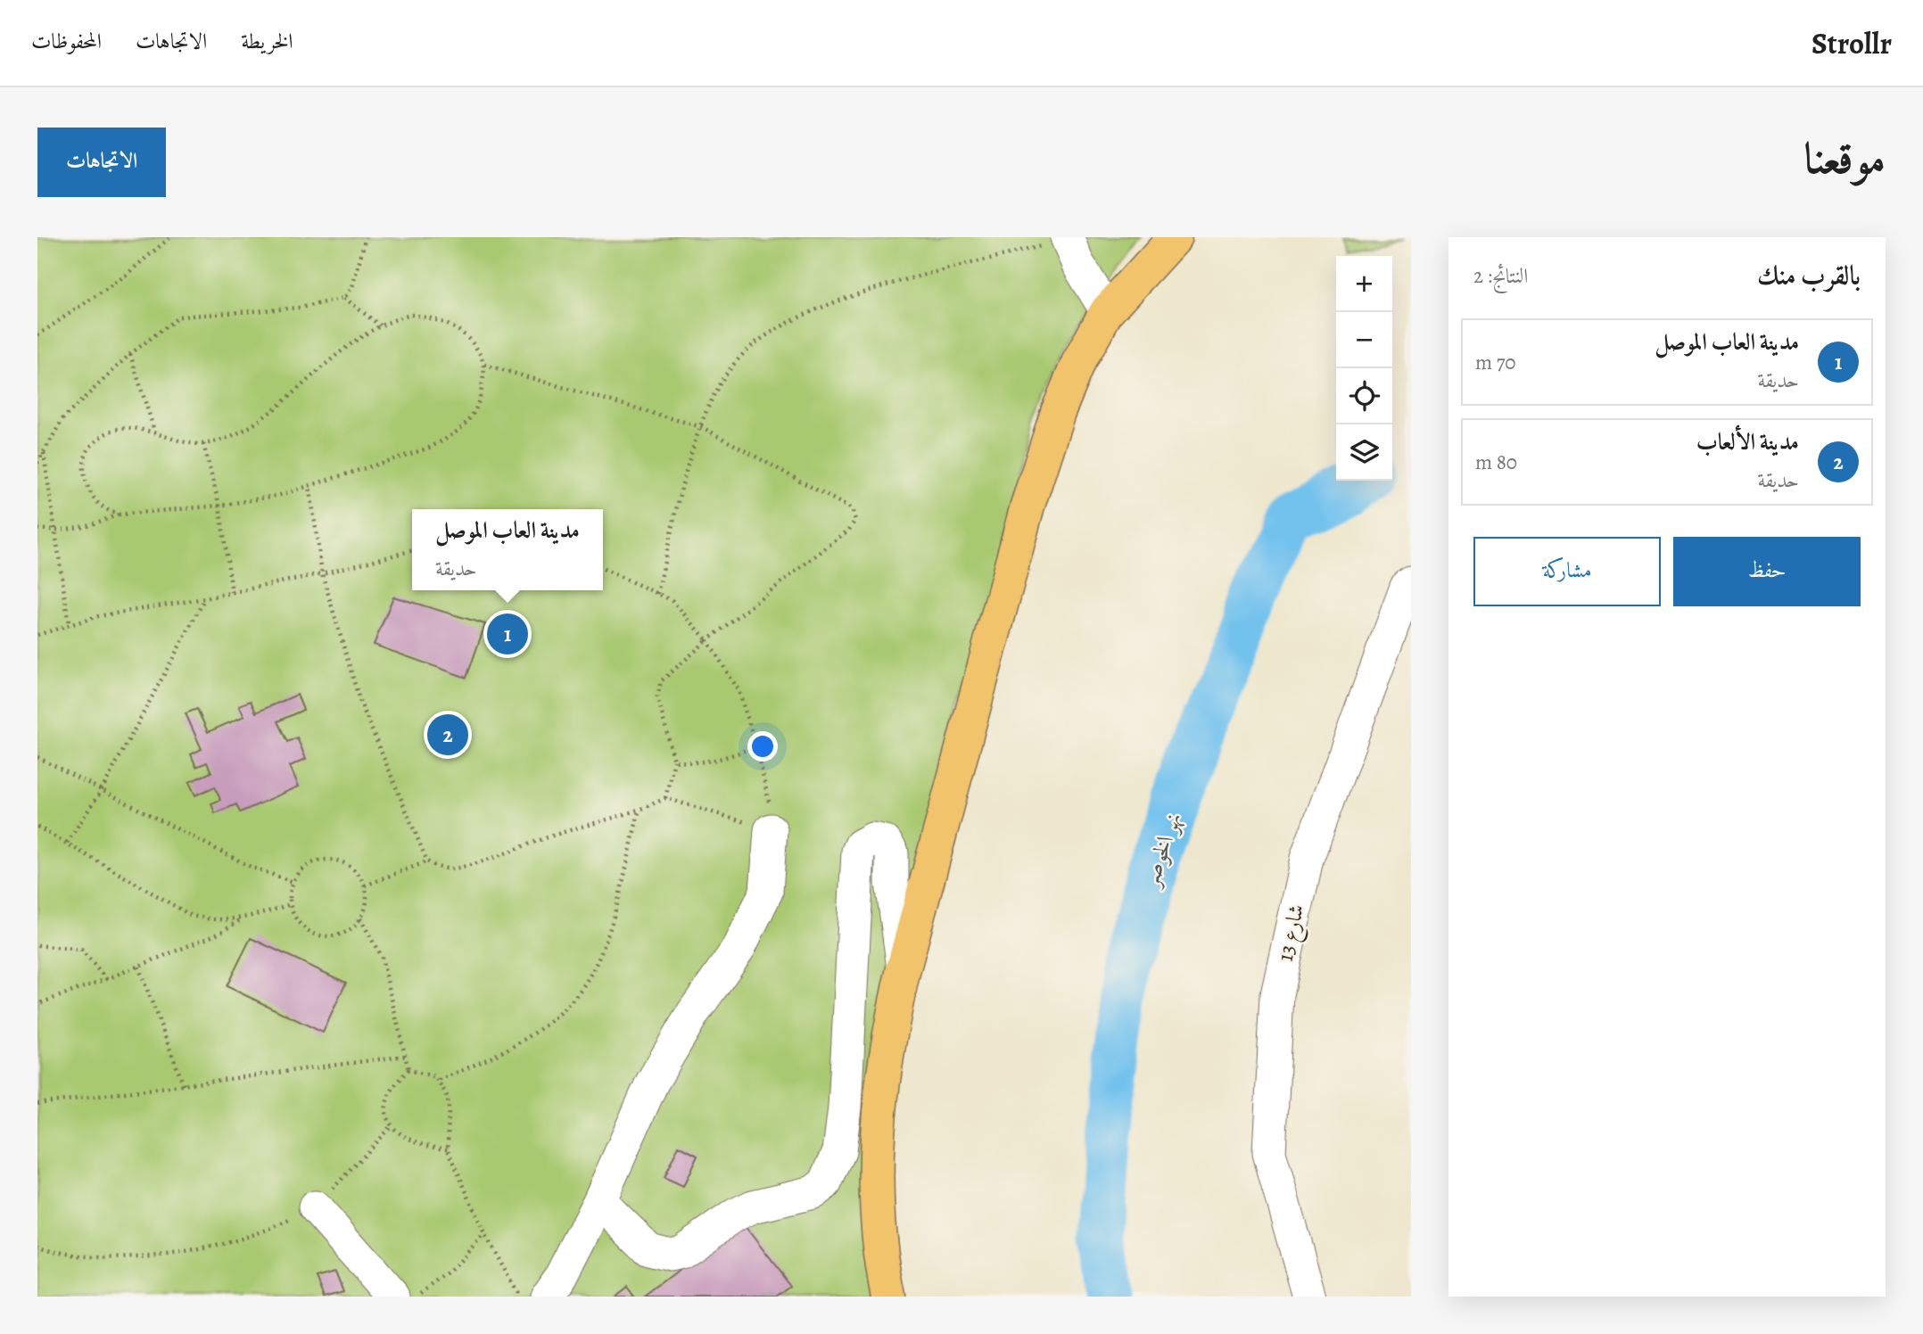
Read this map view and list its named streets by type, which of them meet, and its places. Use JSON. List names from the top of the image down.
{
  "streets": {
    "street": ["شارع 13"]
  },
  "water": ["نهر الخوصر"],
  "page": {
    "header": "Strollr",
    "nav": ["الخريطة", "الاتجاهات", "المحفوظات"],
    "title": "موقعنا",
    "buttons": [
      "الاتجاهات",
      ["حفظ", "مشاركة"]
    ],
    "heading": ["بالقرب منك", "النتائج: 2"],
    "map_buttons": ["+", "−"],
    "list": [
      {
        "mark": "1",
        "name": "مدينة العاب الموصل",
        "note": "حديقة",
        "value": "70 m"
      },
      {
        "mark": "2",
        "name": "مدينة الألعاب",
        "note": "حديقة",
        "value": "80 m"
      }
    ],
    "popup": ["مدينة العاب الموصل", "حديقة"],
    "pins": ["1", "2"]
  }
}
